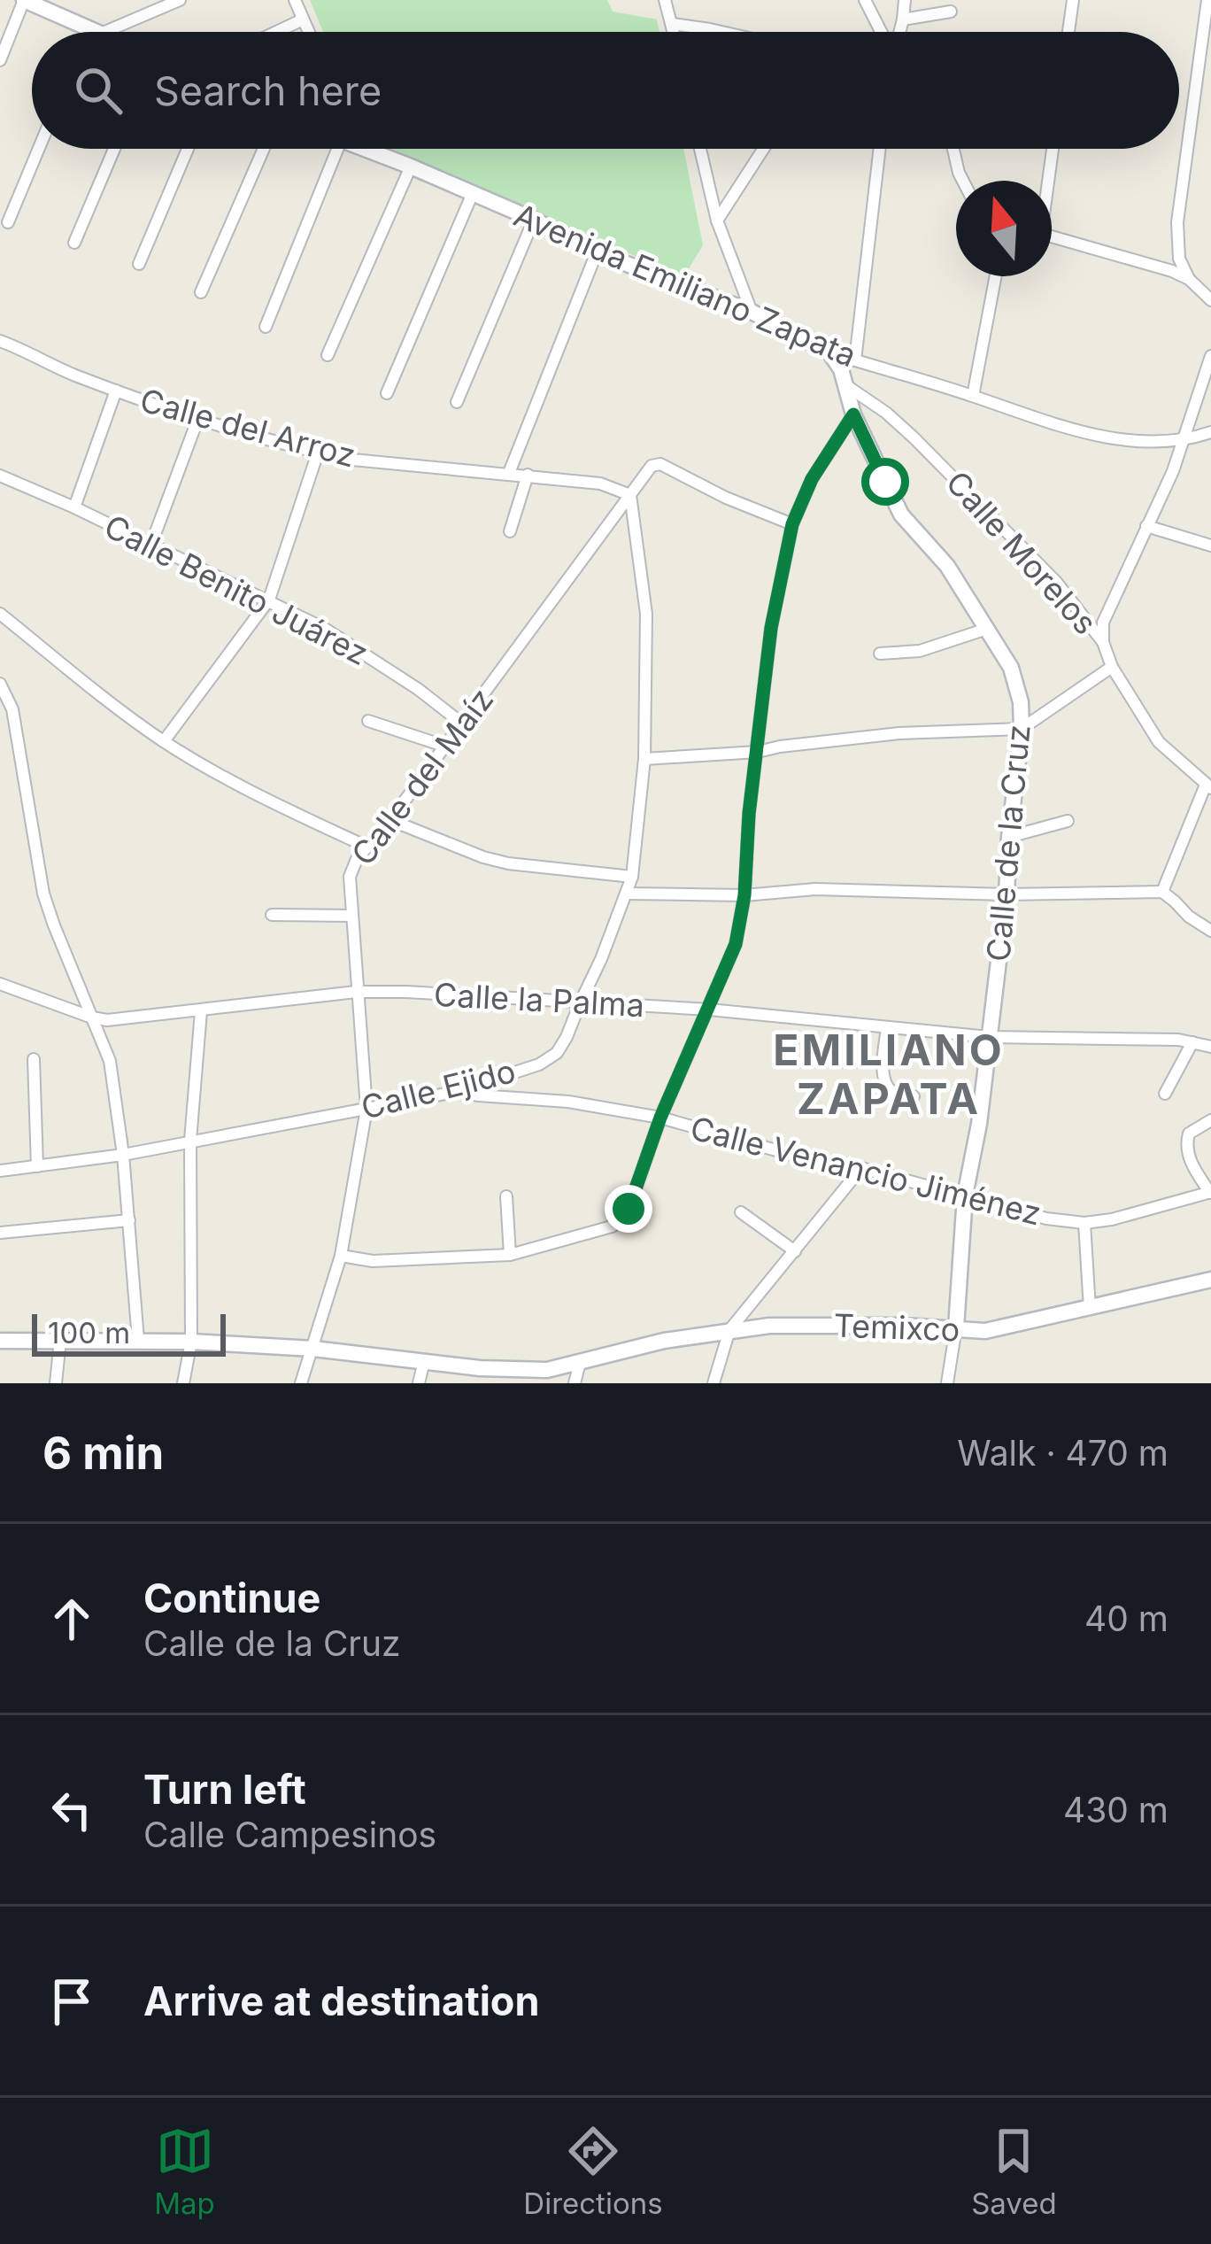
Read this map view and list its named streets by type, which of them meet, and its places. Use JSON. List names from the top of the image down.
{
  "streets": {
    "main road": ["Avenida Emiliano Zapata", "Calle de la Cruz", "Temixco"],
    "street": [
      "Calle del Arroz",
      "Calle Morelos",
      "Calle Benito Juárez",
      "Calle del Maíz",
      "Calle la Palma",
      "Calle Ejido",
      "Calle Venancio Jiménez"
    ]
  },
  "crossings": [
    ["Avenida Emiliano Zapata", "Calle de la Cruz"],
    ["Calle del Arroz", "Calle del Maíz"],
    ["Calle del Arroz", "Calle Ejido"],
    ["Calle Morelos", "Calle de la Cruz"],
    ["Calle Benito Juárez", "Calle del Maíz"],
    ["Calle del Maíz", "Calle la Palma"],
    ["Calle del Maíz", "Calle Ejido"],
    ["Calle del Maíz", "Temixco"],
    ["Calle de la Cruz", "Calle la Palma"],
    ["Calle de la Cruz", "Calle Venancio Jiménez"],
    ["Calle de la Cruz", "Temixco"],
    ["Calle la Palma", "Calle Ejido"],
    ["Calle Ejido", "Calle Venancio Jiménez"]
  ],
  "districts": ["EMILIANO ZAPATA"],
  "scale_bar": "100 m",
  "north": "top",
  "page": {
    "search": "Search here",
    "scale": "100 m",
    "heading": ["6 min", "Walk · 470 m"],
    "list": [
      ["Continue", "Calle de la Cruz", "40 m"],
      ["Turn left", "Calle Campesinos", "430 m"],
      "Arrive at destination"
    ],
    "nav": ["Map", "Directions", "Saved"]
  }
}
